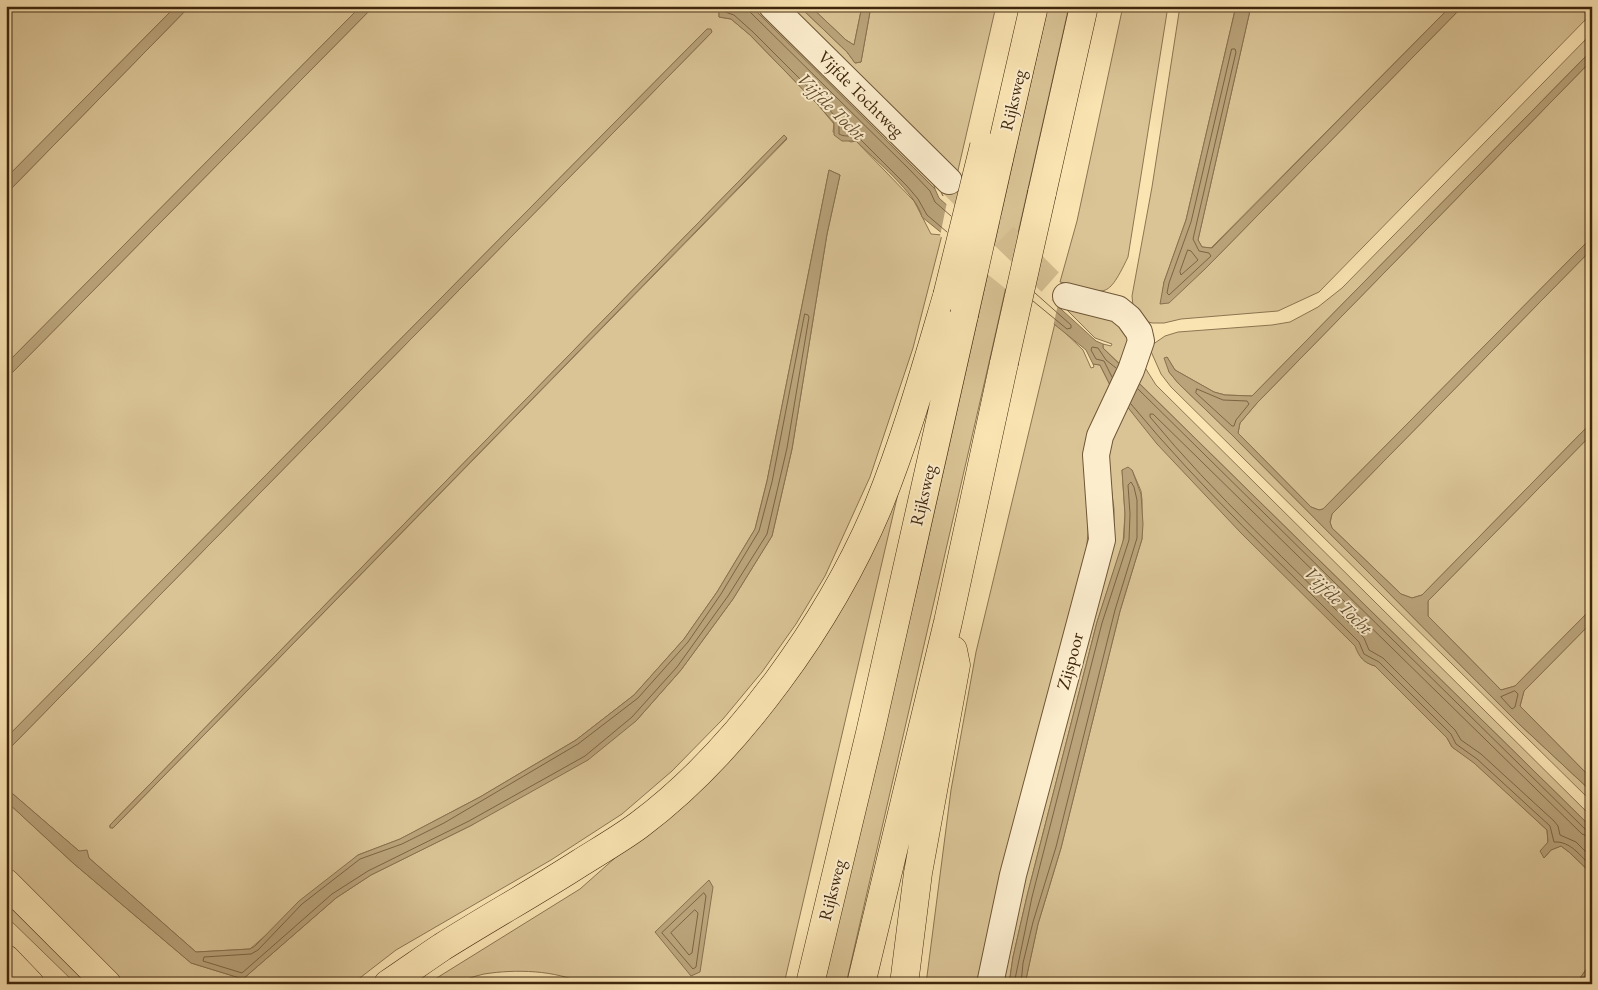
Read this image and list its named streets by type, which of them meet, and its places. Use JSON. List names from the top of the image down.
{
  "streets": {
    "main road": ["Rijksweg"],
    "street": ["Vijfde Tochtweg", "Zijspoor"]
  },
  "water": ["Vijfde Tocht"]
}
